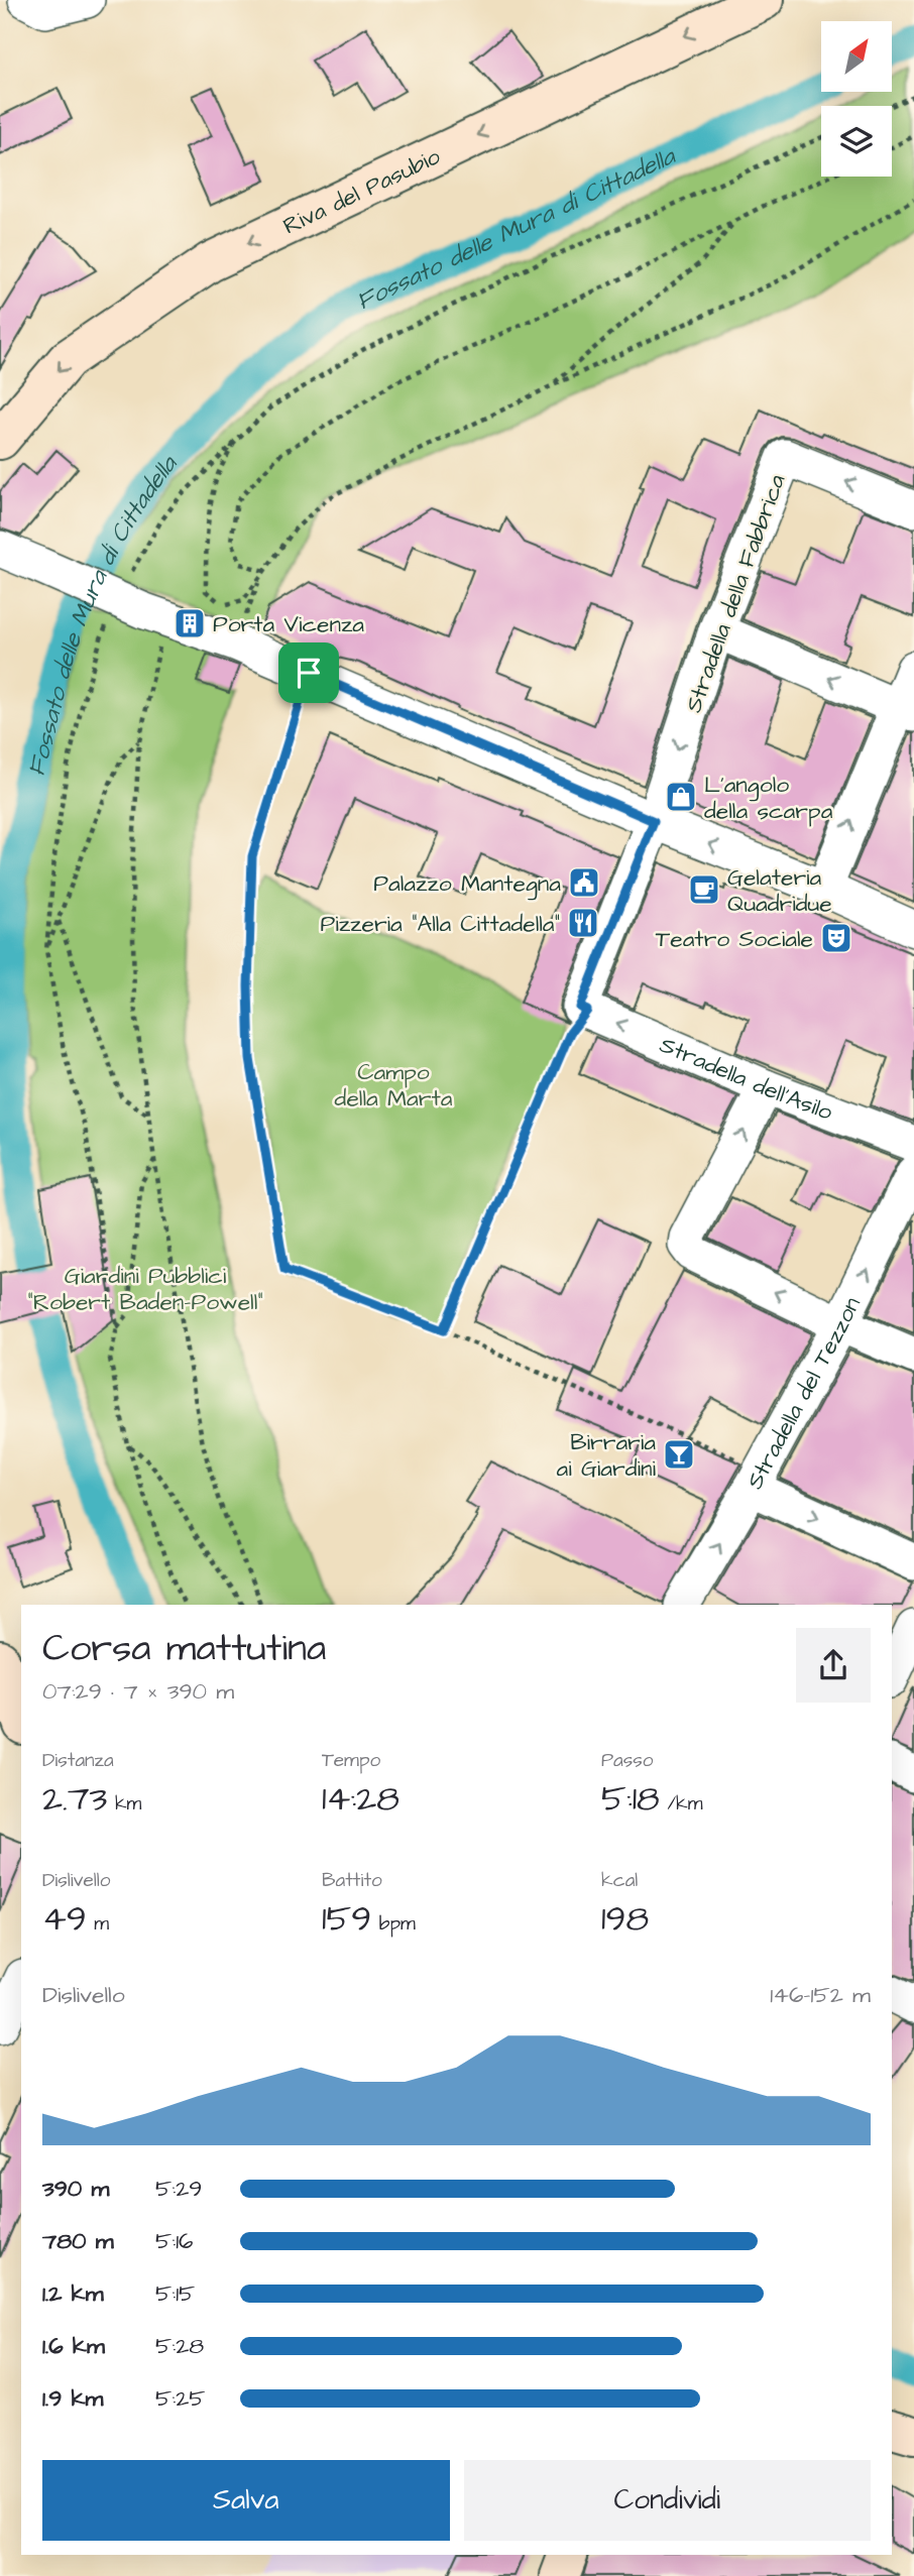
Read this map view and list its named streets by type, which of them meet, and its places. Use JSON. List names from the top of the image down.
{
  "streets": {
    "street": [
      "Riva del Pasubio",
      "Stradella della Fabbrica",
      "Stradella dell'Asilo",
      "Stradella del Tezzon"
    ]
  },
  "crossings": [
    ["Stradella della Fabbrica", "Stradella dell'Asilo"]
  ],
  "one_way": ["Riva del Pasubio", "Stradella del Tezzon"],
  "water": ["Fossato delle Mura di Cittadella"],
  "parks": ["Campo della Marta", "Giardini Pubblici \"Robert Baden-Powell\""],
  "places": {
    "building": ["Porta Vicenza"],
    "shop": ["L'angolo della scarpa"],
    "public building": ["Palazzo Mantegna"],
    "cafe": ["Gelateria Quadridue"],
    "restaurant": ["Pizzeria \"Alla Cittadella\""],
    "theatre": ["Teatro Sociale"],
    "bar": ["Birraria ai Giardini"]
  },
  "north": "top right",
  "page": {
    "heading": ["Corsa mattutina", "07:29 · 7 × 390 m"],
    "stats": [
      ["Distanza", "2.73 km"],
      ["Tempo", "14:28"],
      ["Passo", "5:18 /km"],
      ["Dislivello", "49 m"],
      ["Battito", "159 bpm"],
      ["kcal", "198"]
    ],
    "chart": ["Dislivello", "146–152 m"],
    "list": [
      {
        "name": "390 m",
        "note": "5:29"
      },
      {
        "name": "780 m",
        "note": "5:16"
      },
      {
        "name": "1.2 km",
        "note": "5:15"
      },
      {
        "name": "1.6 km",
        "note": "5:28"
      },
      {
        "name": "1.9 km",
        "note": "5:25"
      }
    ],
    "buttons": ["Salva", "Condividi"]
  }
}
